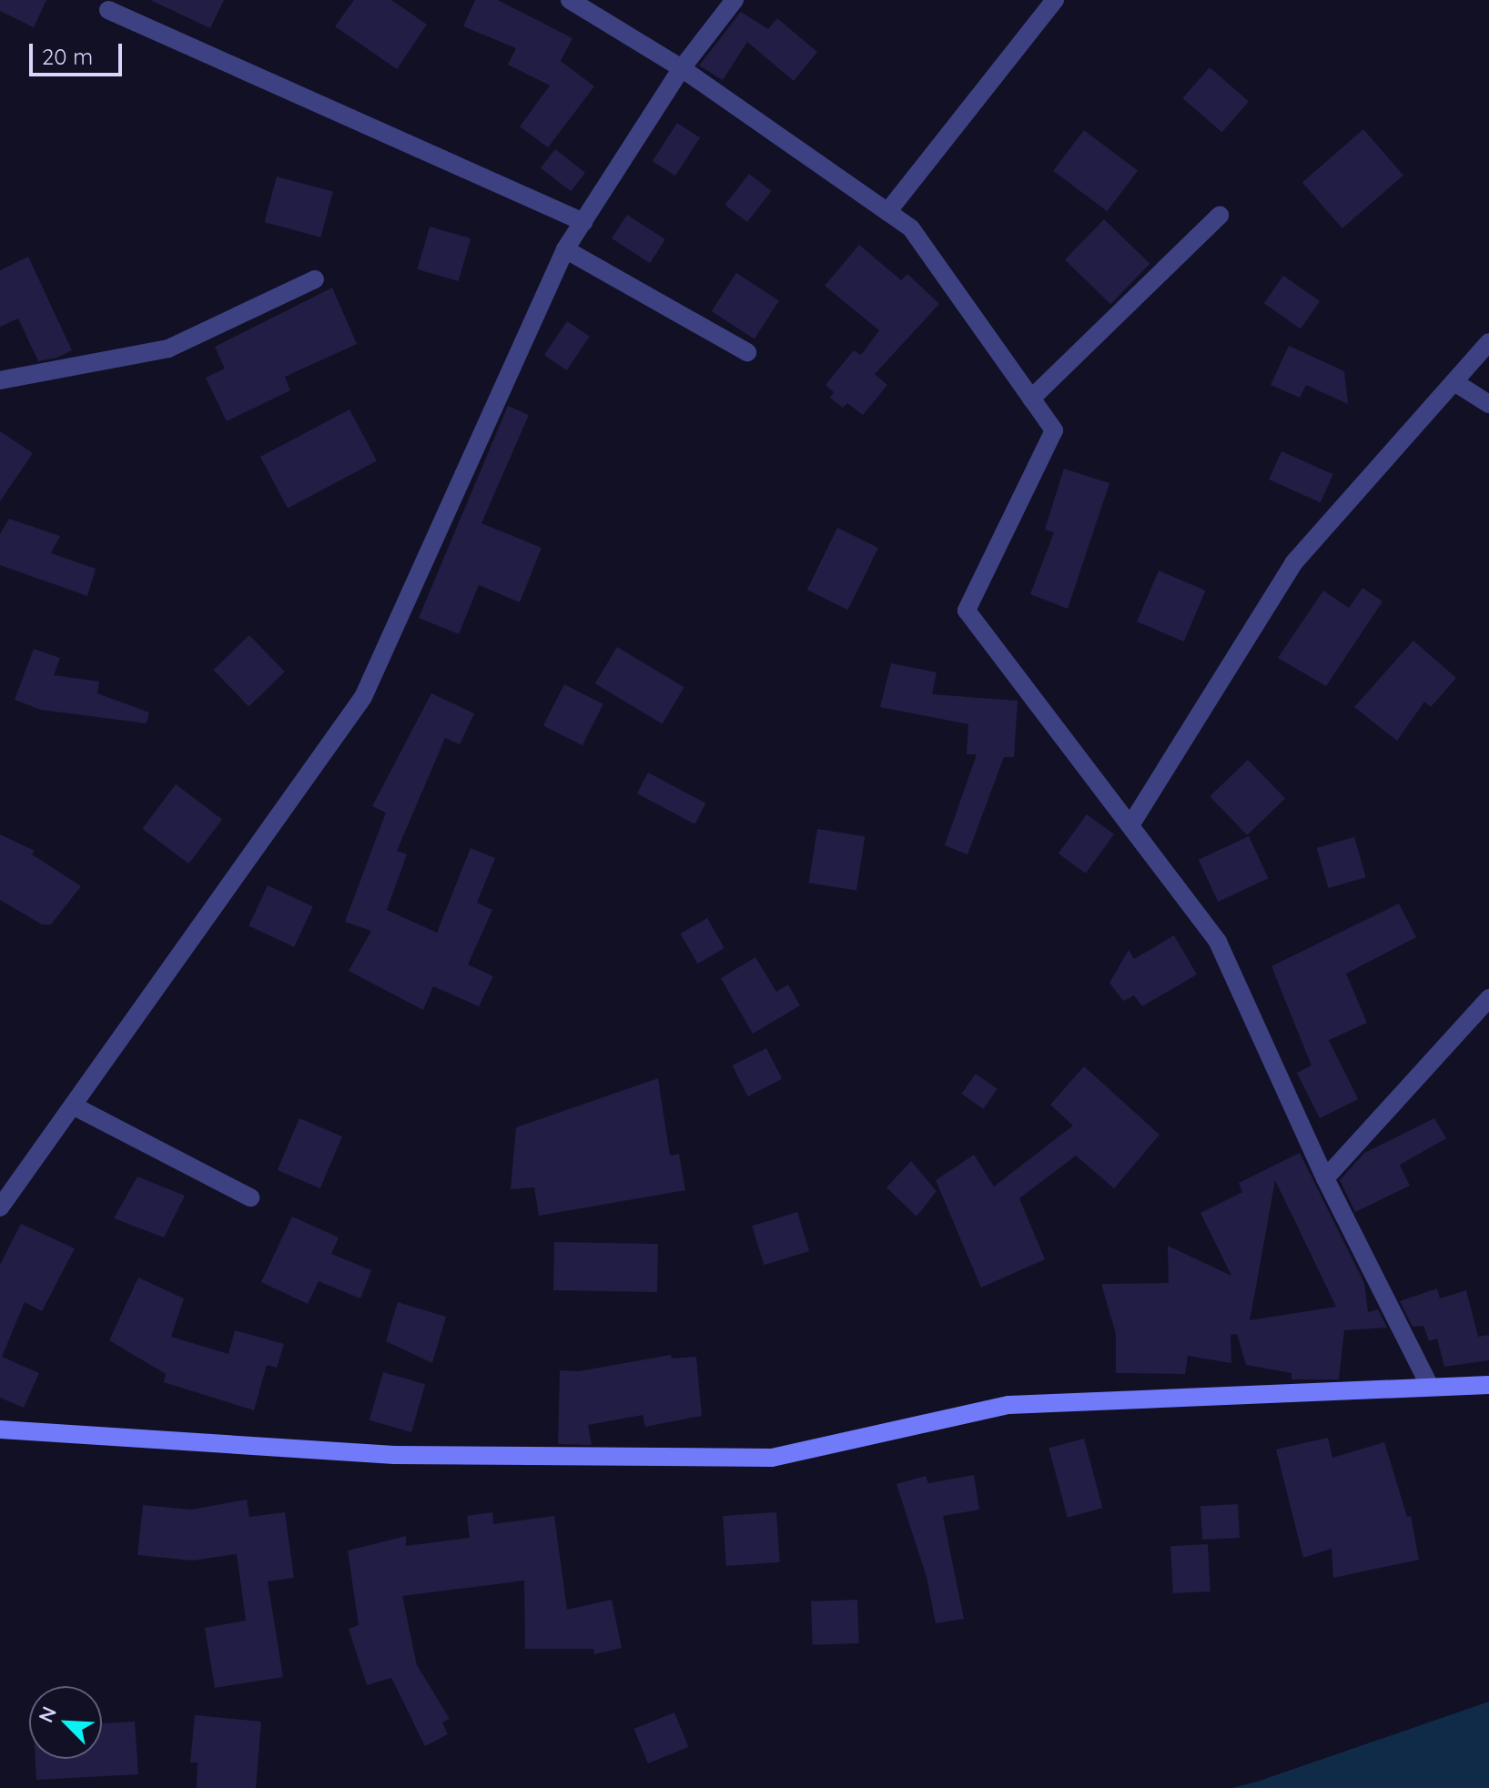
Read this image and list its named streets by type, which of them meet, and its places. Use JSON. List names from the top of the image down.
{
  "scale_bar": "20 m",
  "north": "top left"
}
